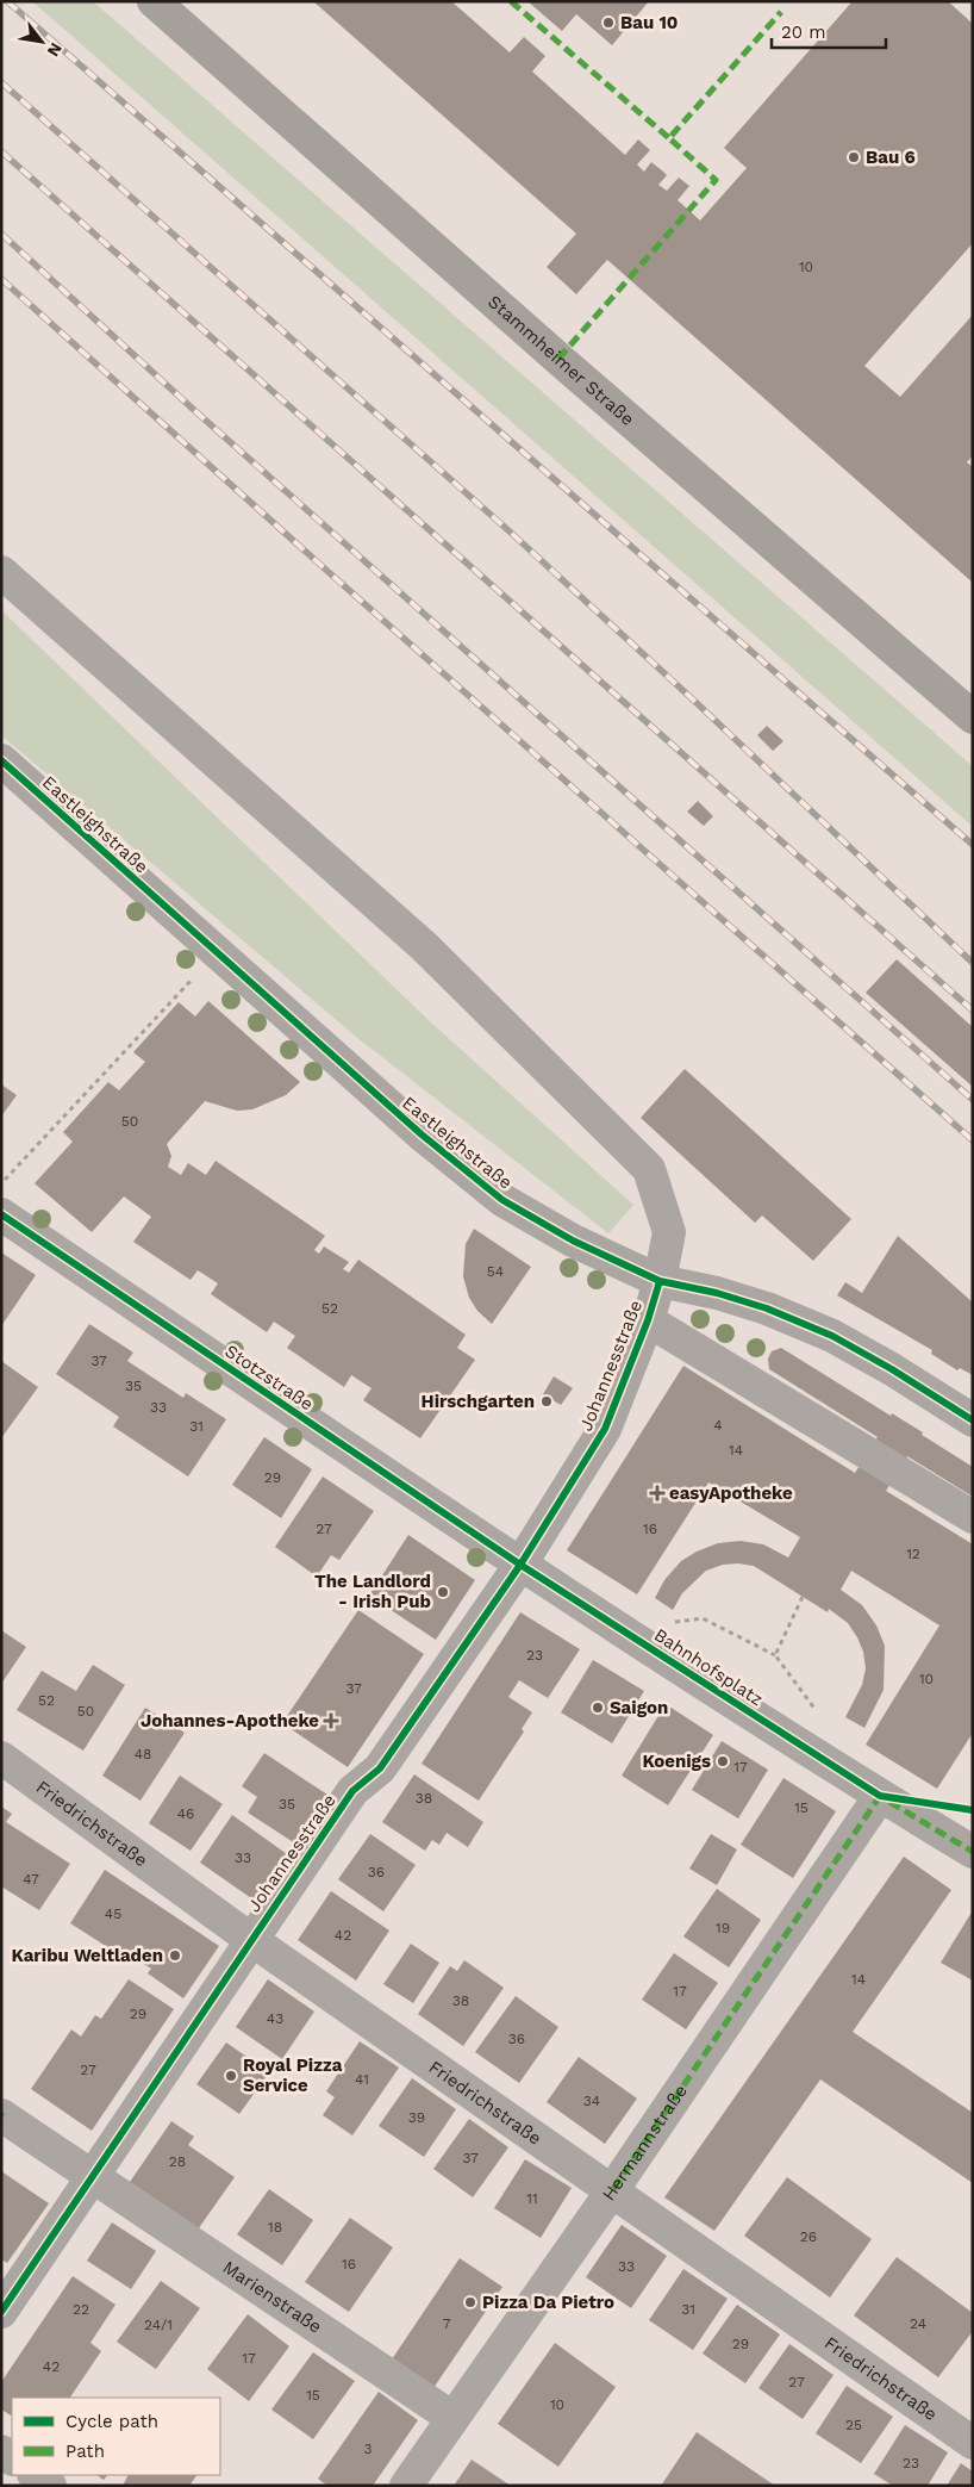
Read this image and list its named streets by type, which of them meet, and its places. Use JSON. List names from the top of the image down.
{
  "streets": {
    "main road": ["Stammheimer Straße"],
    "street": [
      "Eastleighstraße",
      "Johannesstraße",
      "Stotzstraße",
      "Bahnhofsplatz",
      "Friedrichstraße",
      "Hermannstraße",
      "Marienstraße"
    ]
  },
  "crossings": [
    ["Eastleighstraße", "Johannesstraße"],
    ["Johannesstraße", "Stotzstraße"],
    ["Johannesstraße", "Bahnhofsplatz"],
    ["Johannesstraße", "Friedrichstraße"],
    ["Johannesstraße", "Marienstraße"],
    ["Stotzstraße", "Bahnhofsplatz"],
    ["Bahnhofsplatz", "Hermannstraße"],
    ["Friedrichstraße", "Hermannstraße"],
    ["Hermannstraße", "Marienstraße"]
  ],
  "places": {
    "other": [
      "Bau 10",
      "Bau 6",
      "Hirschgarten",
      "The Landlord - Irish Pub",
      "Saigon",
      "Koenigs",
      "Karibu Weltladen",
      "Royal Pizza Service",
      "Pizza Da Pietro"
    ],
    "health": ["easyApotheke", "Johannes-Apotheke"]
  },
  "house_numbers": [
    "10",
    "50",
    "54",
    "52",
    "37",
    "35",
    "33",
    "4",
    "31",
    "14",
    "29",
    "27",
    "16",
    "12",
    "23",
    "10",
    "37",
    "52",
    "50",
    "48",
    "17",
    "38",
    "35",
    "15",
    "46",
    "33",
    "36",
    "47",
    "45",
    "19",
    "42",
    "14",
    "17",
    "38",
    "29",
    "43",
    "36",
    "27",
    "41",
    "34",
    "39",
    "37",
    "28",
    "11",
    "18",
    "26",
    "16",
    "33",
    "22",
    "31",
    "7",
    "24",
    "24/1",
    "29",
    "17",
    "42",
    "27",
    "15",
    "10",
    "25",
    "3",
    "23"
  ],
  "legend": ["Cycle path", "Path"],
  "scale_bar": "20 m",
  "north": "bottom right"
}
